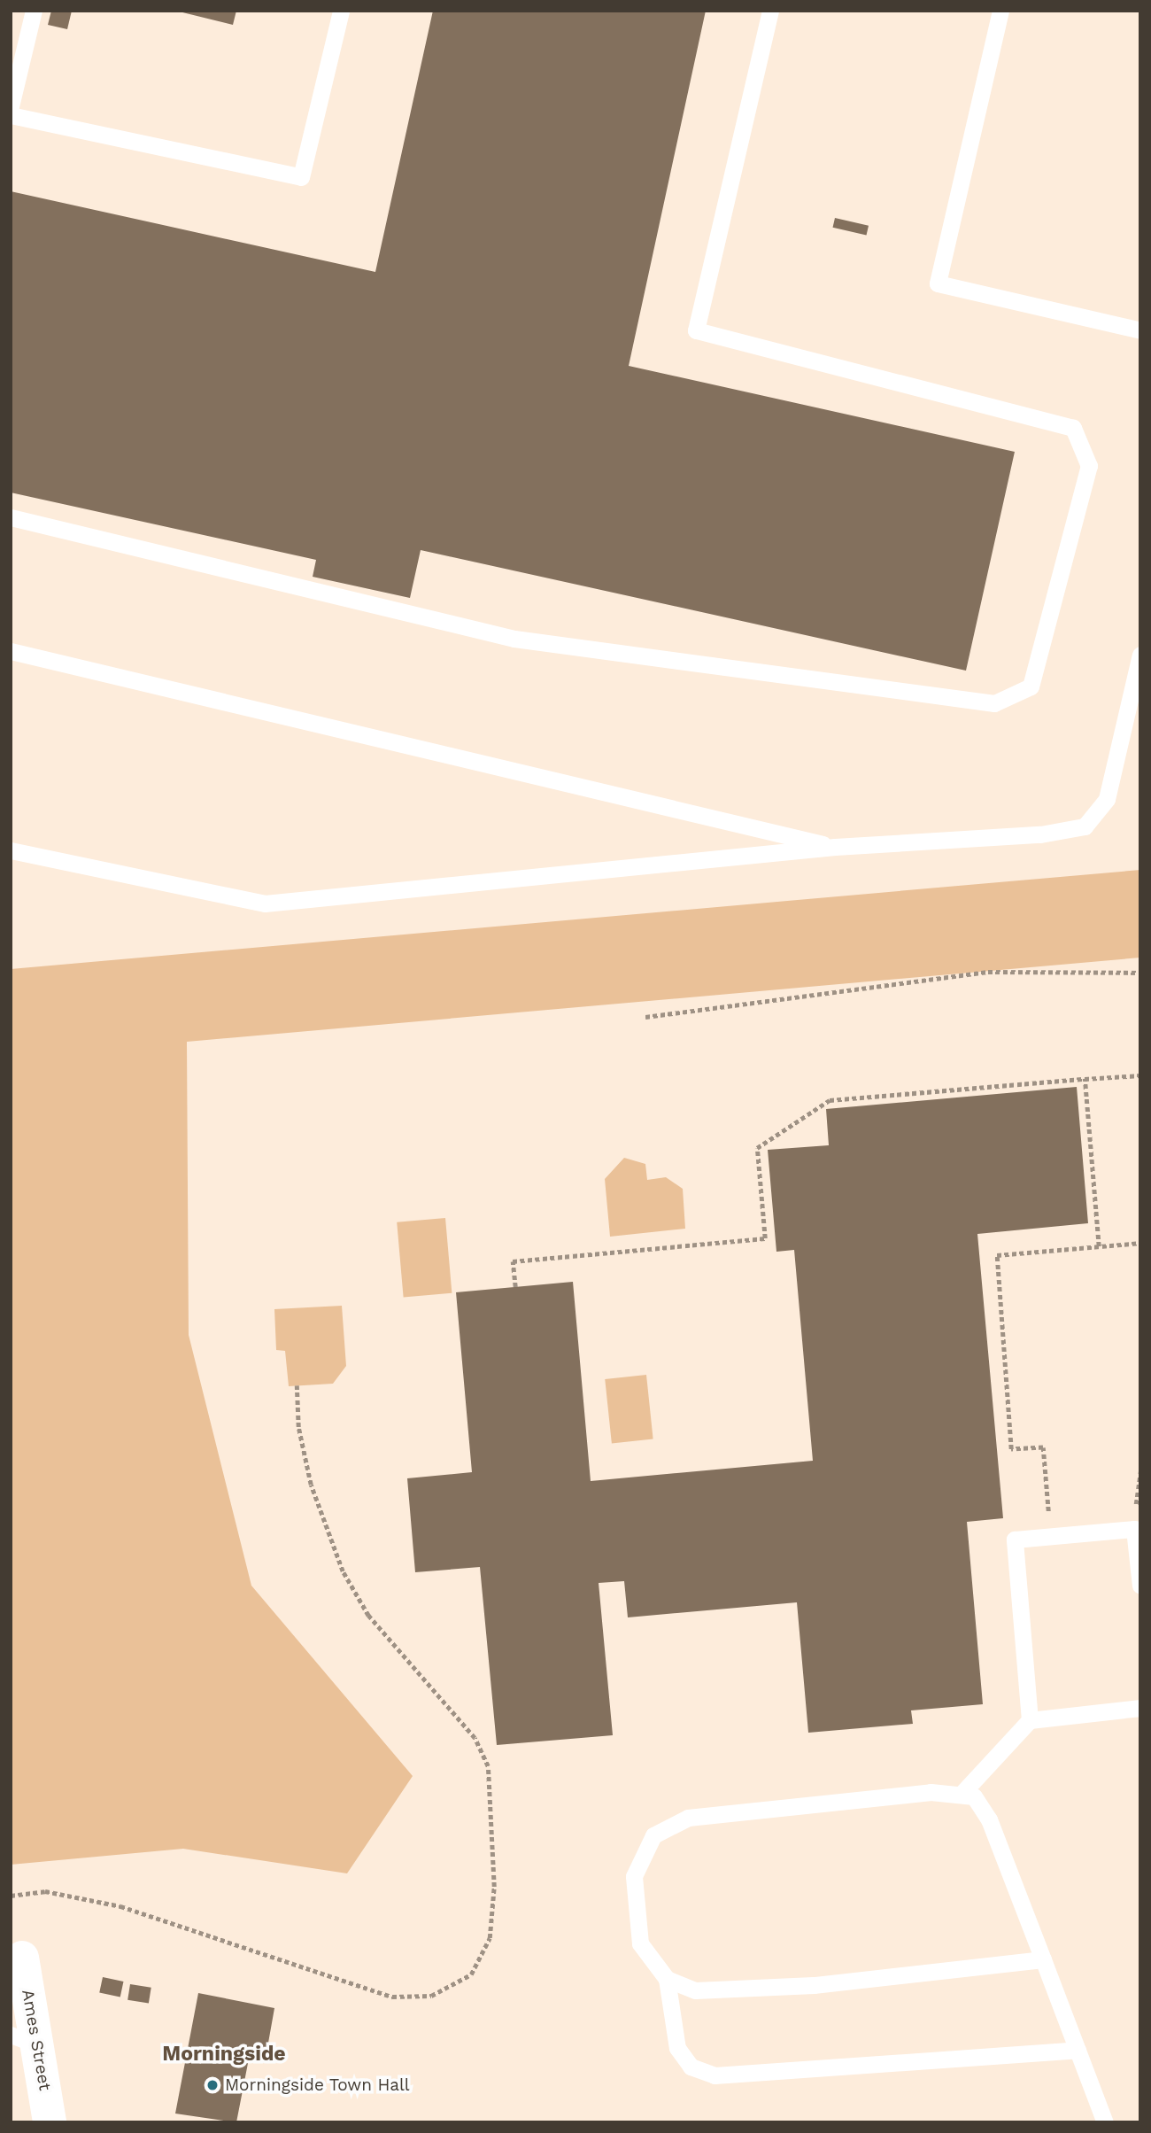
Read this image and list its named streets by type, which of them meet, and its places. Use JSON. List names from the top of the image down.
{
  "streets": {
    "street": ["Ames Street"]
  },
  "districts": ["Morningside"],
  "places": ["Morningside Town Hall"]
}
